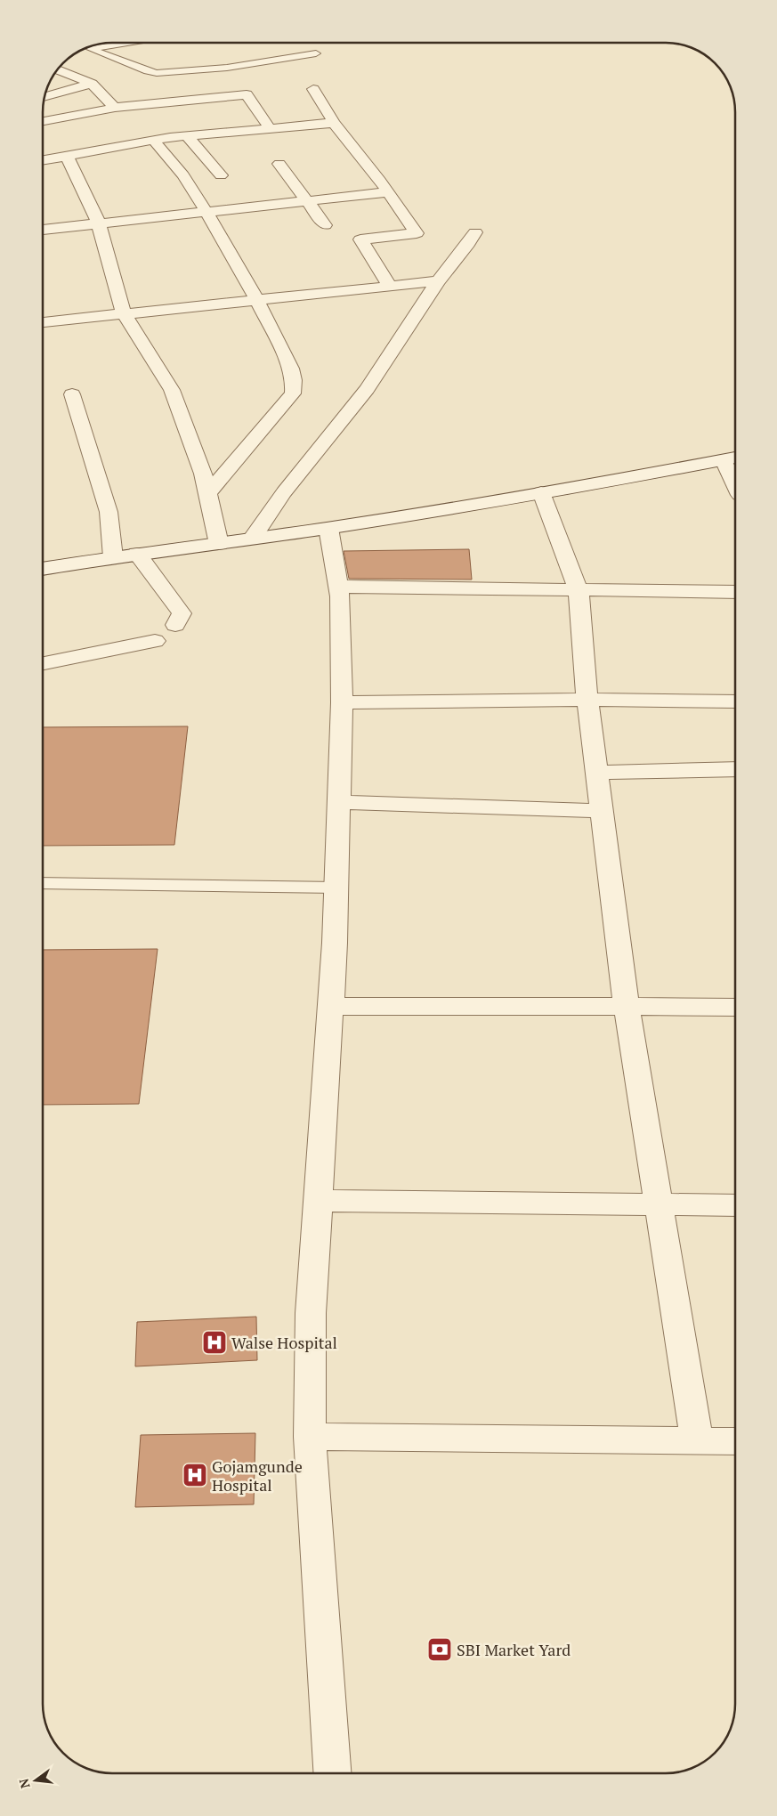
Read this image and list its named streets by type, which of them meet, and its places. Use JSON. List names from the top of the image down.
{
  "places": {
    "hospital": ["Walse Hospital", "Gojamgunde Hospital"],
    "bank": ["SBI Market Yard"]
  },
  "north": "left"
}
